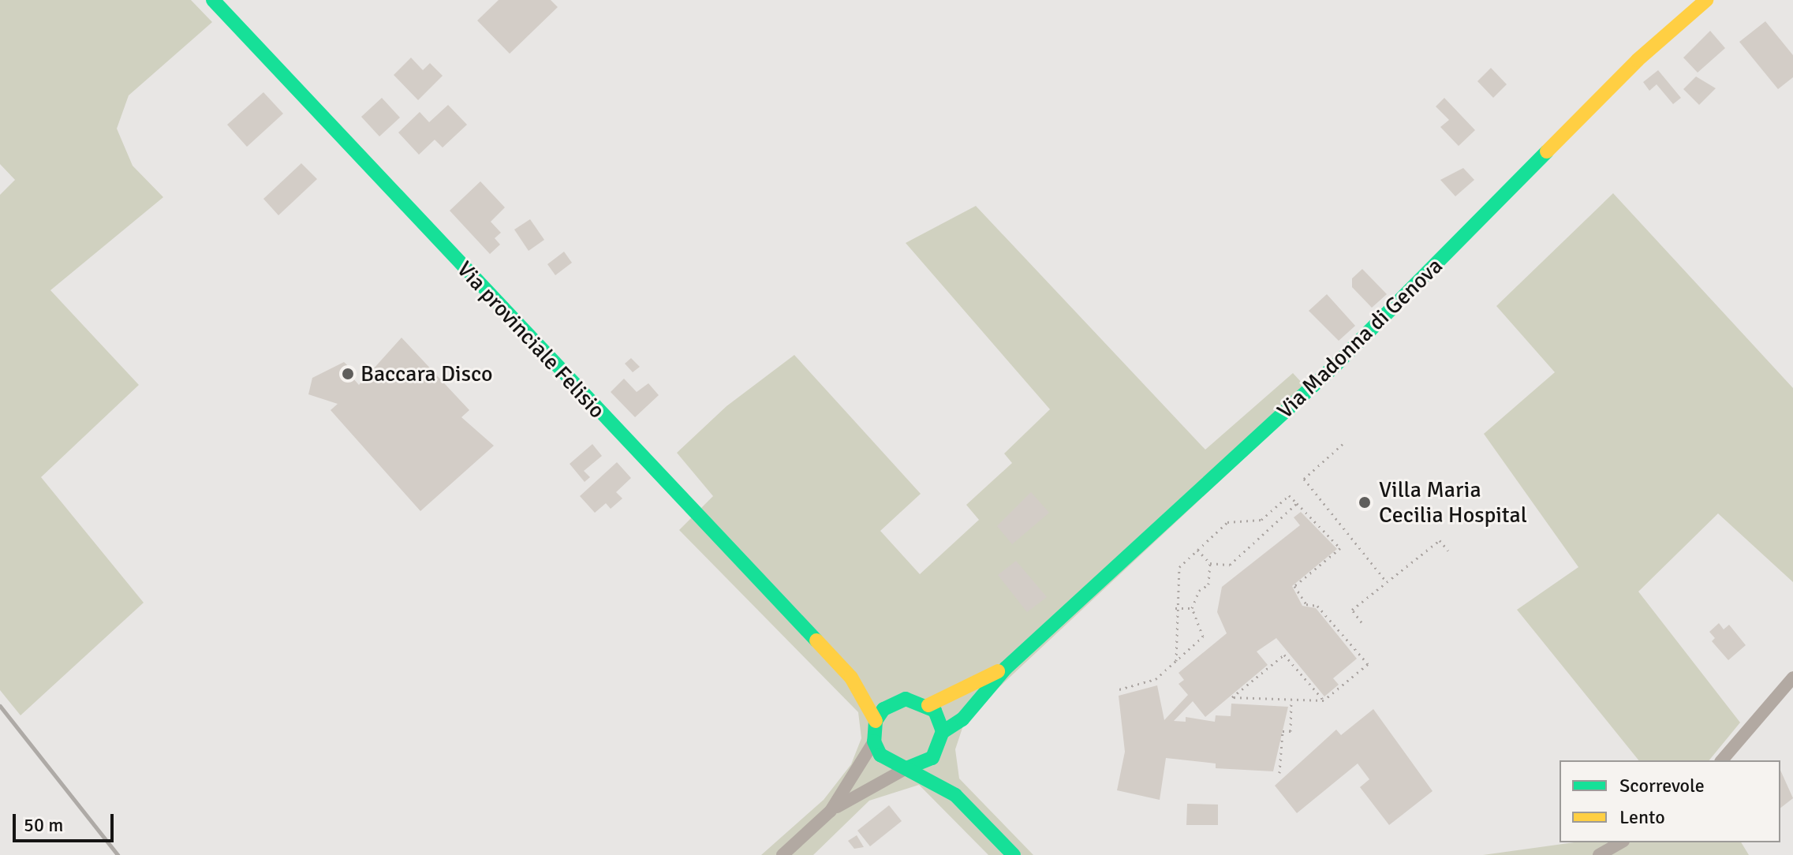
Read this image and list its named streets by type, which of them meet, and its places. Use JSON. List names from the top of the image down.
{
  "streets": {
    "main road": ["Via Madonna di Genova", "Via provinciale Felisio"]
  },
  "places": ["Baccara Disco", "Villa Maria Cecilia Hospital"],
  "legend": ["Scorrevole", "Lento"],
  "scale_bar": "50 m"
}
